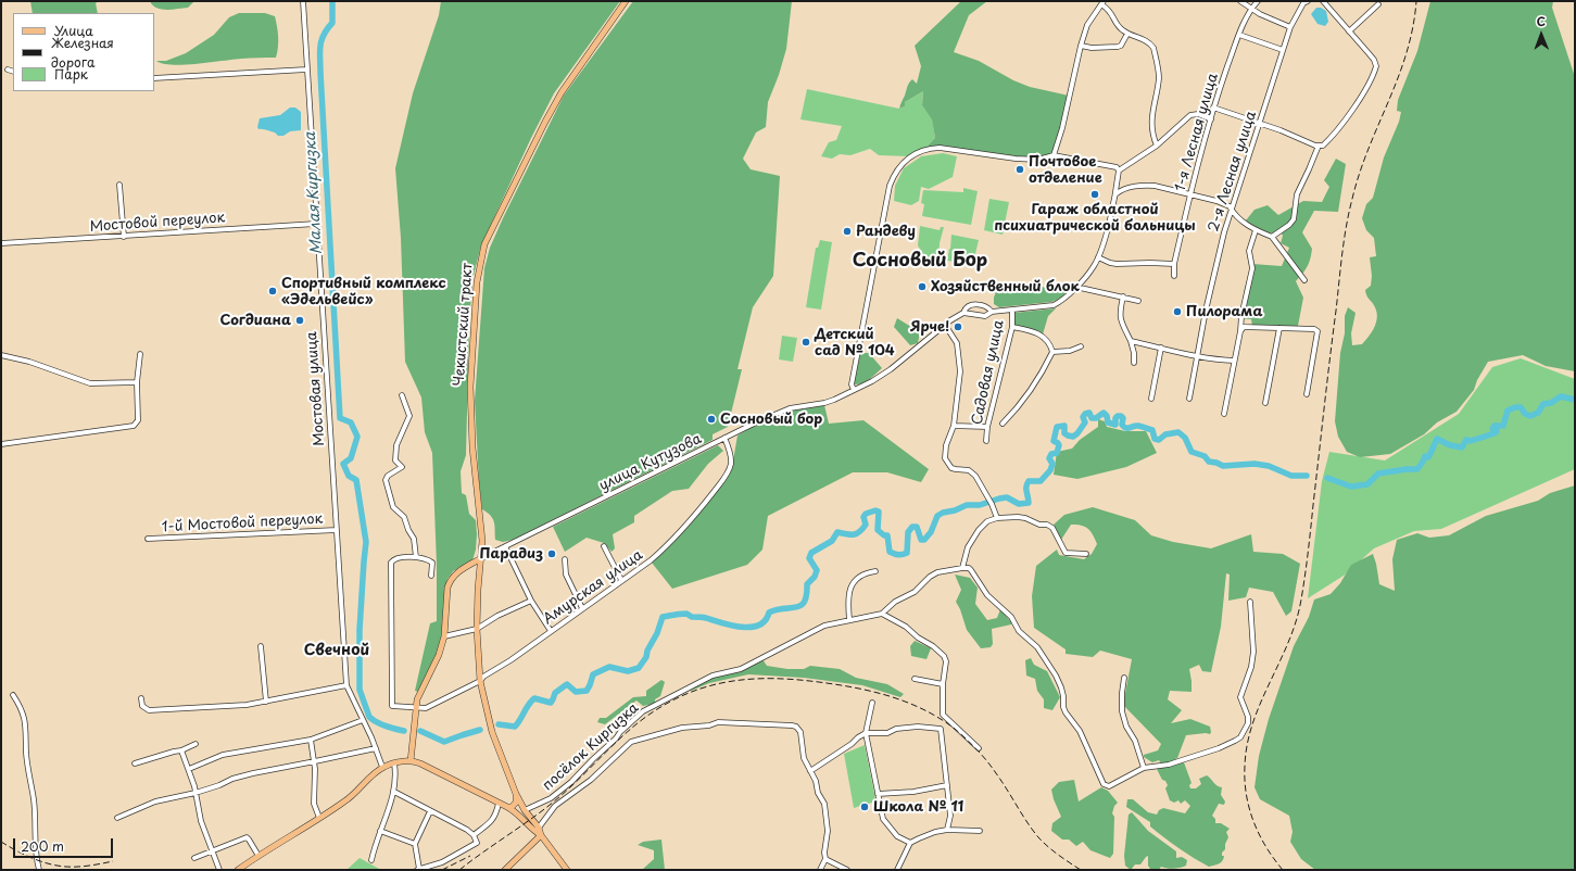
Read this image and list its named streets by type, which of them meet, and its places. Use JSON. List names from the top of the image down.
{
  "streets": {
    "main road": ["Чекистский тракт"],
    "street": [
      "1-я Лесная улица",
      "2-я Лесная улица",
      "Мостовой переулок",
      "Садовая улица",
      "Мостовая улица",
      "улица Кутузова",
      "1-й Мостовой переулок",
      "Амурская улица",
      "посёлок Киргизка"
    ]
  },
  "crossings": [
    ["Мостовой переулок", "Мостовая улица"],
    ["Чекистский тракт", "улица Кутузова"],
    ["Чекистский тракт", "Амурская улица"],
    ["Чекистский тракт", "посёлок Киргизка"],
    ["Мостовая улица", "1-й Мостовой переулок"],
    ["улица Кутузова", "Амурская улица"]
  ],
  "districts": ["Сосновый Бор", "Свечной"],
  "water": ["Малая Киргизка"],
  "places": [
    "Почтовое отделение",
    "Гараж областной психиатрической больницы",
    "Рандеву",
    "Хозяйственный блок",
    "Спортивный комплекс «Эдельвейс»",
    "Пилорама",
    "Согдиана",
    "Ярче!",
    "Детский сад № 104",
    "Сосновый бор",
    "Парадиз",
    "Школа № 11"
  ],
  "legend": ["Улица", "Железная дорога", "Парк"],
  "scale_bar": "200 m",
  "north": "top"
}
